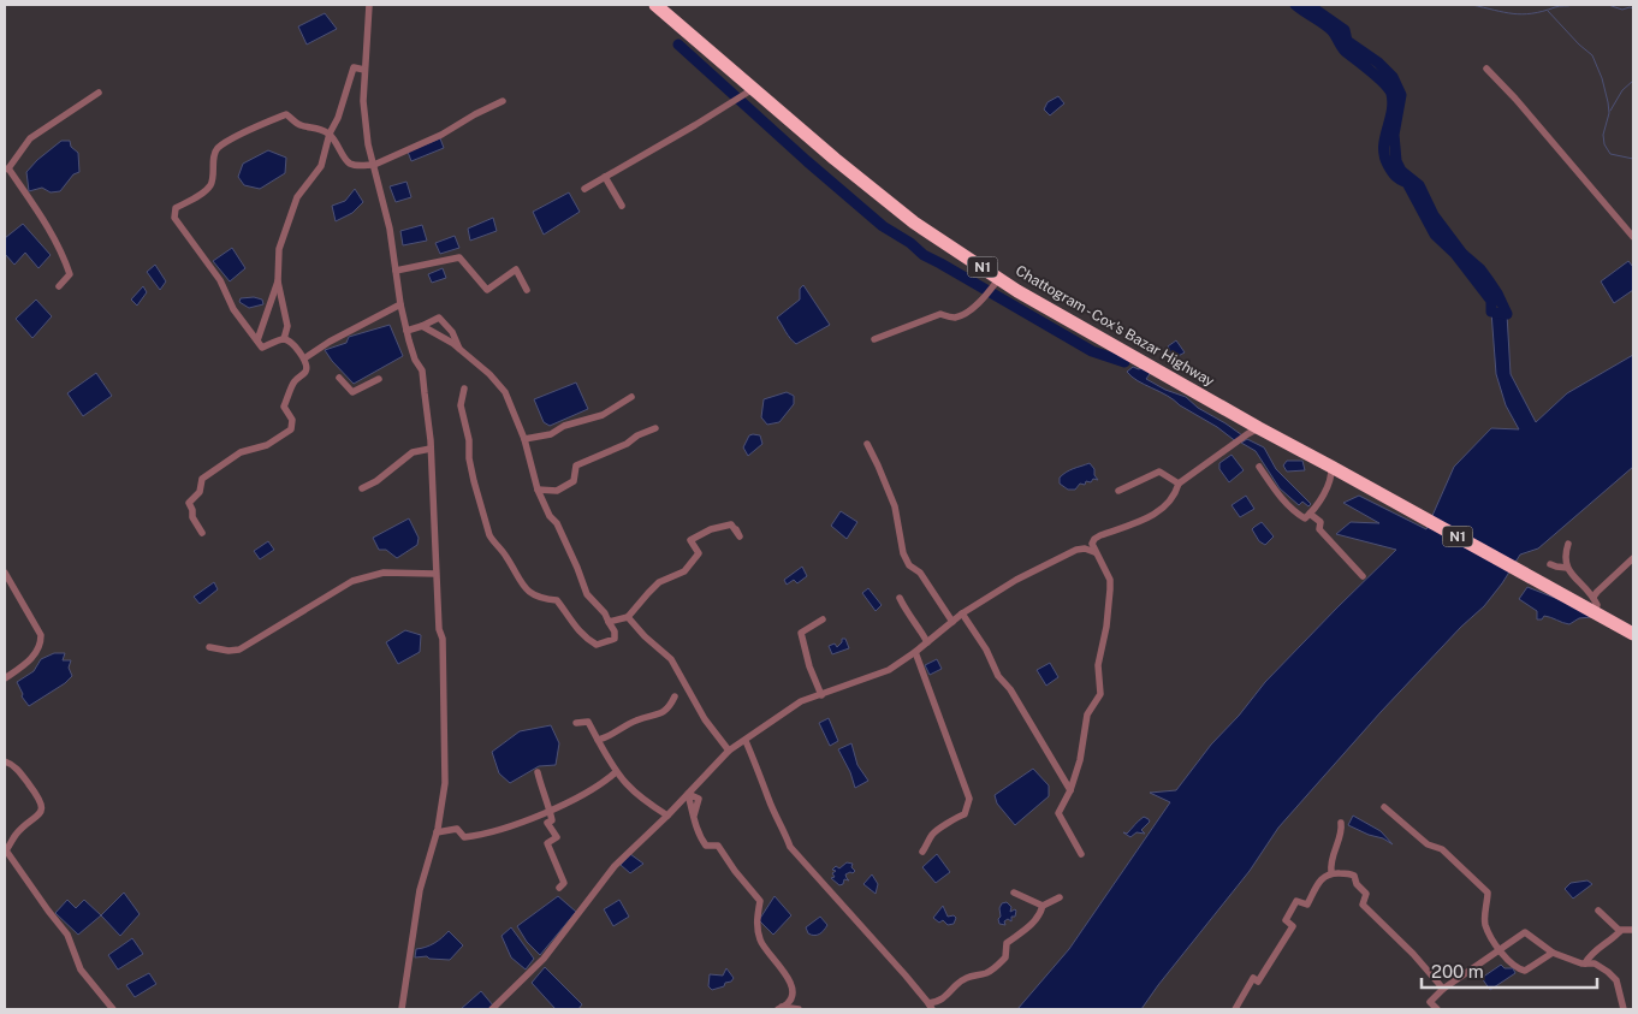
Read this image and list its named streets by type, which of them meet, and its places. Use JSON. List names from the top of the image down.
{
  "streets": {
    "highway": ["N1", "Chattogram - Cox's Bazar Highway"]
  },
  "crossings": [
    ["N1", "Chattogram - Cox's Bazar Highway"]
  ],
  "scale_bar": "200 m"
}
